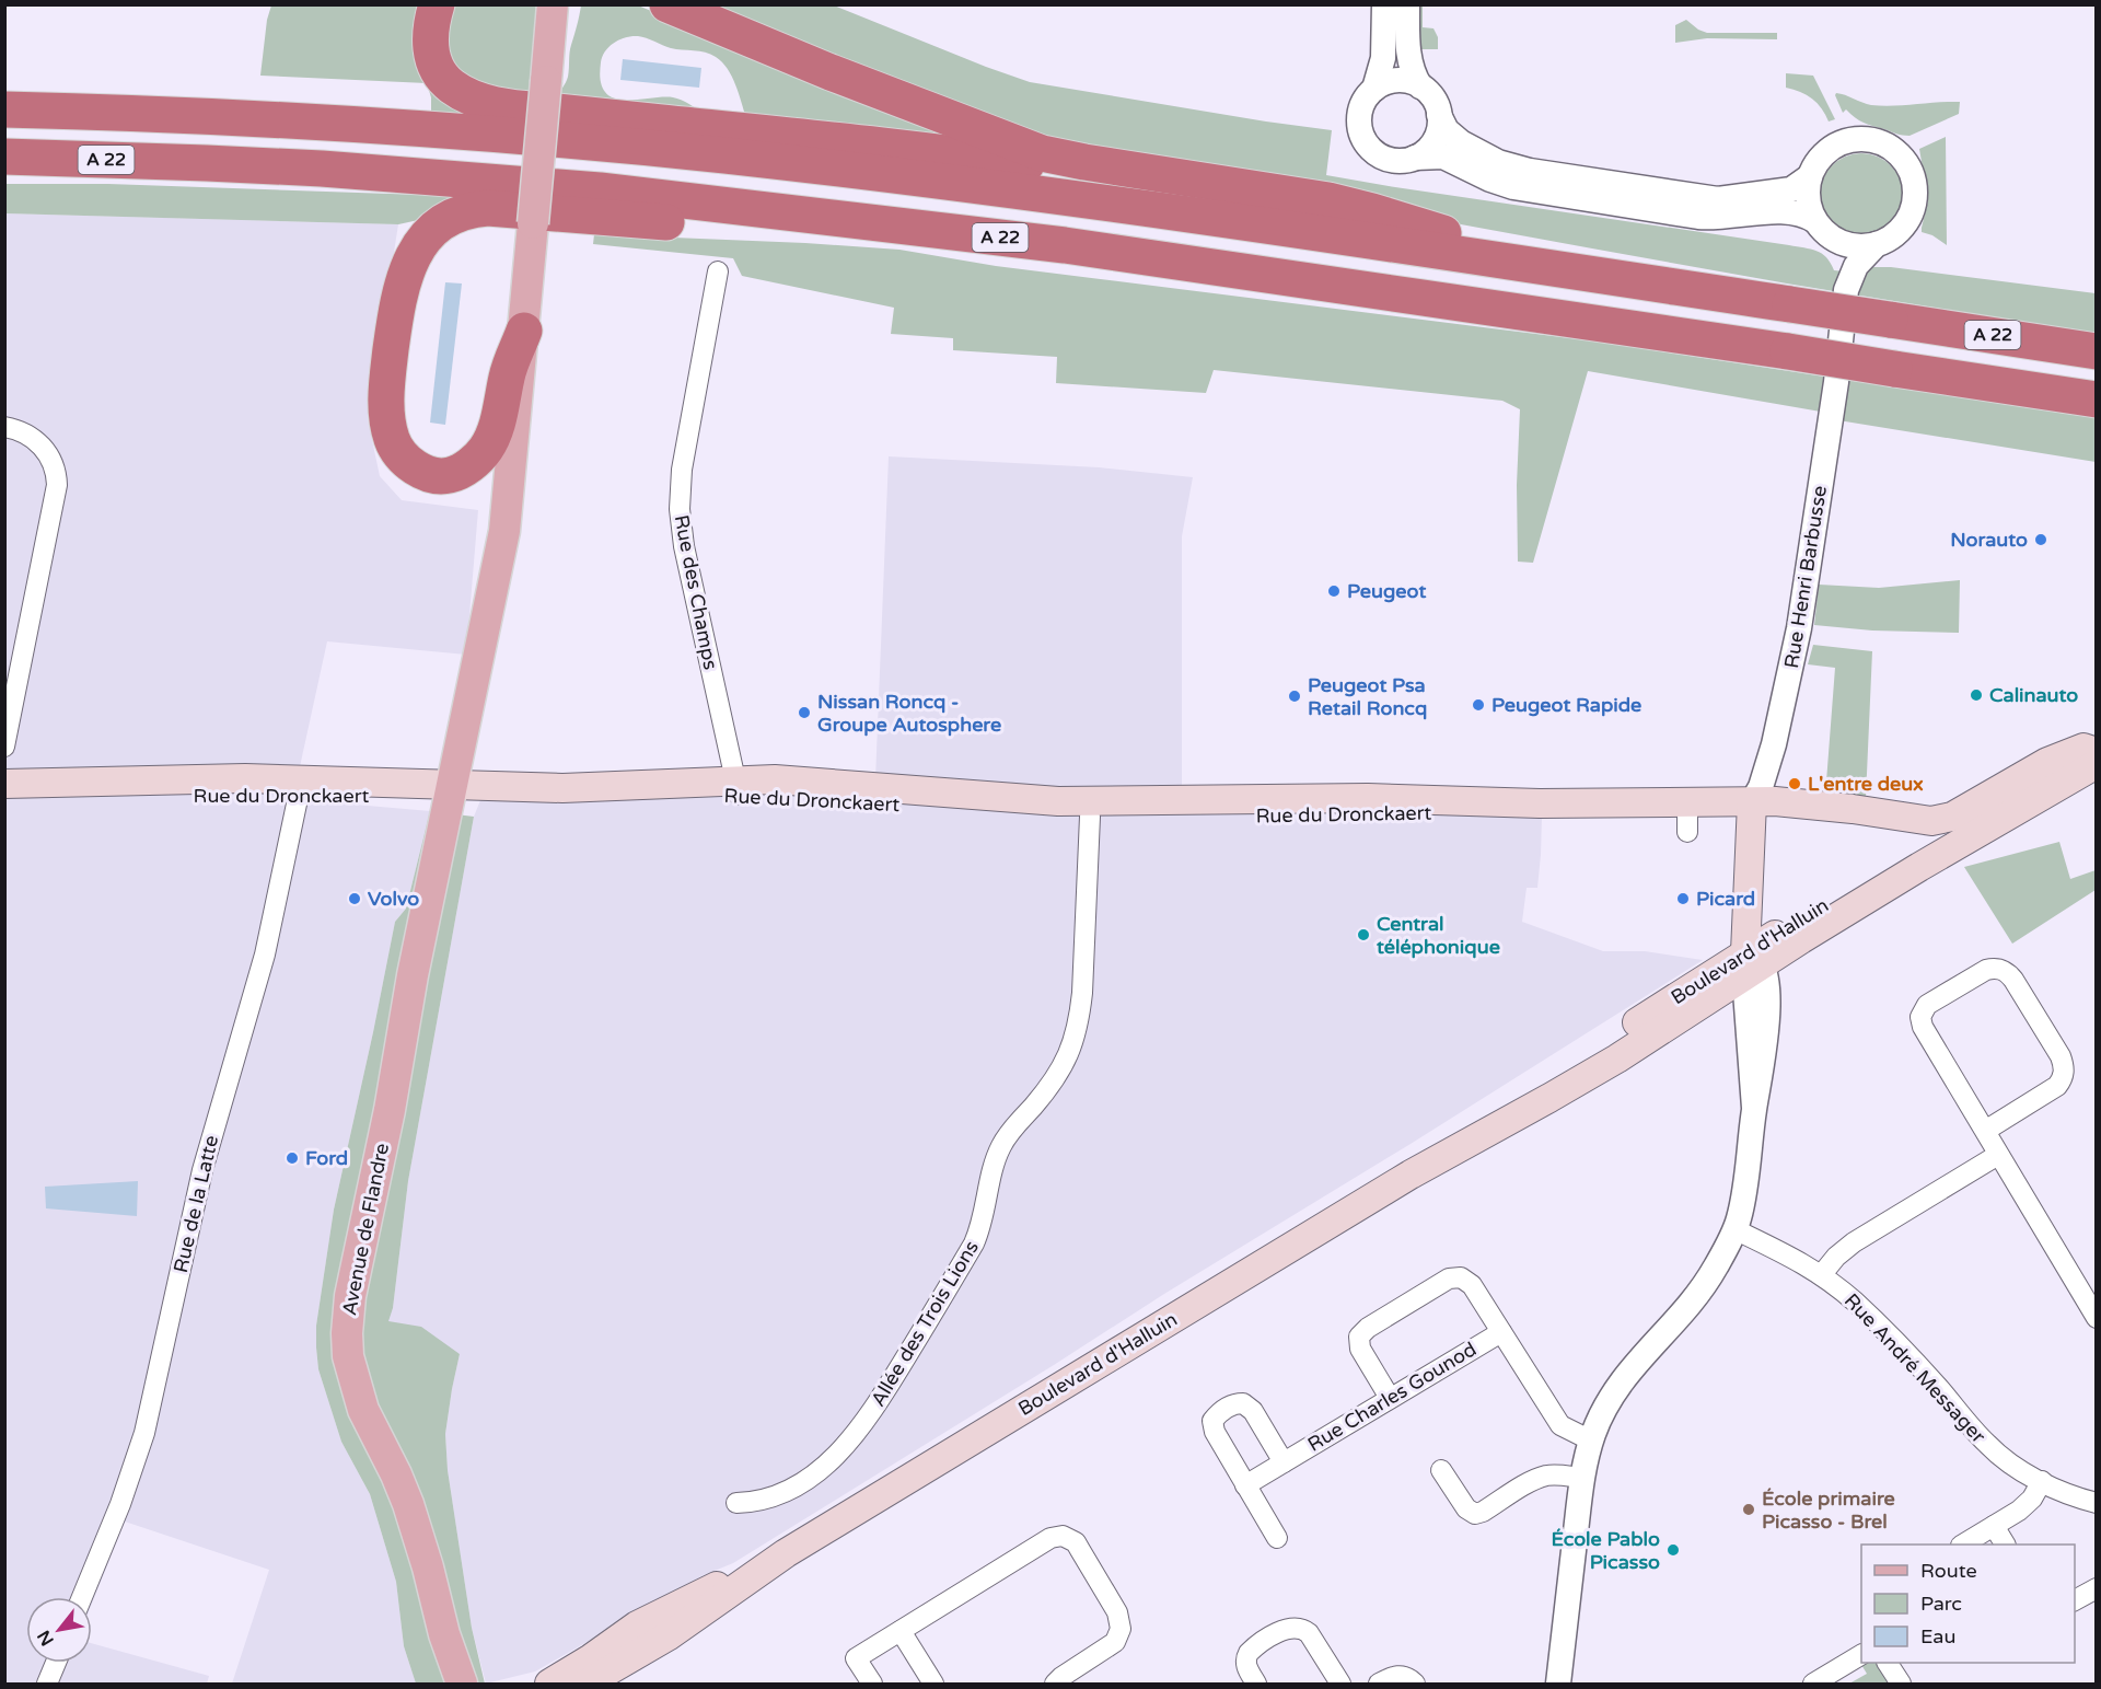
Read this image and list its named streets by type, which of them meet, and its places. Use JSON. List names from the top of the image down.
{
  "streets": {
    "highway": ["A 22"],
    "main road": [
      "Rue Henri Barbusse",
      "Rue du Dronckaert",
      "Boulevard d'Halluin",
      "Avenue de Flandre"
    ],
    "street": [
      "Rue des Champs",
      "Rue de la Latte",
      "Allée des Trois Lions",
      "Rue André Messager",
      "Rue Charles Gounod"
    ]
  },
  "crossings": [
    ["Rue Henri Barbusse", "Rue du Dronckaert"],
    ["Rue Henri Barbusse", "Boulevard d'Halluin"],
    ["Rue Henri Barbusse", "Rue André Messager"],
    ["Rue des Champs", "Rue du Dronckaert"],
    ["Rue du Dronckaert", "Boulevard d'Halluin"],
    ["Rue du Dronckaert", "Rue de la Latte"],
    ["Rue du Dronckaert", "Avenue de Flandre"],
    ["Rue du Dronckaert", "Allée des Trois Lions"]
  ],
  "places": [
    "Norauto",
    "Peugeot",
    "Calinauto",
    "Peugeot Psa Retail Roncq",
    "Peugeot Rapide",
    "Nissan Roncq - Groupe Autosphere",
    "L'entre deux",
    "Volvo",
    "Picard",
    "Central téléphonique",
    "Ford",
    "École primaire Picasso - Brel",
    "École Pablo Picasso"
  ],
  "legend": ["Route", "Parc", "Eau"],
  "north": "bottom left"
}
